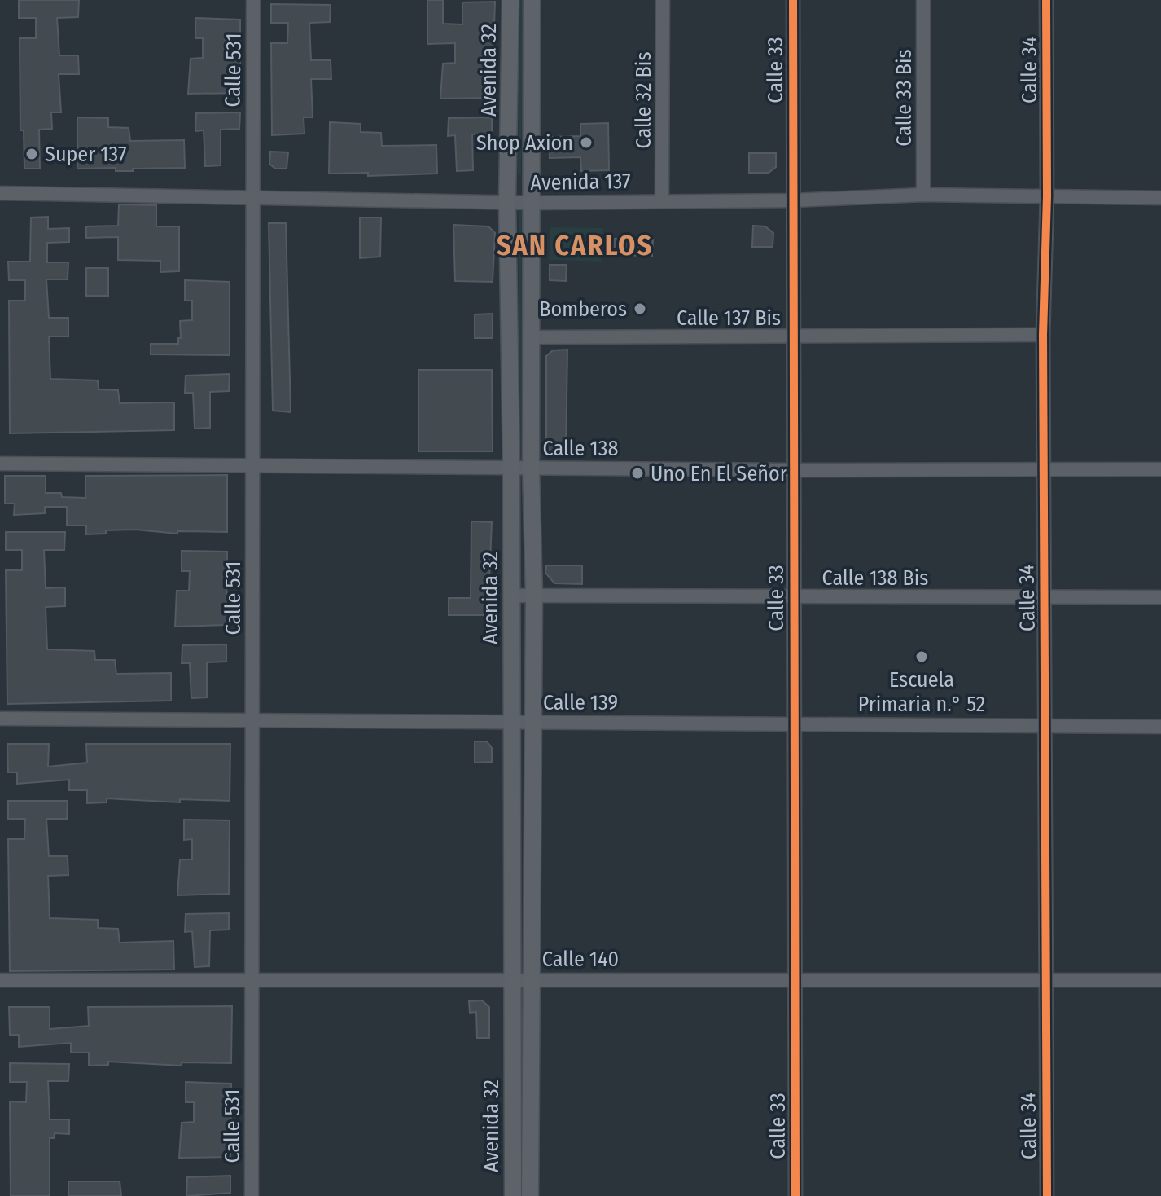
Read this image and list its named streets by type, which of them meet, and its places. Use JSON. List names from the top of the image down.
{
  "streets": {
    "main road": ["Avenida 32"],
    "street": [
      "Calle 531",
      "Calle 33",
      "Calle 34",
      "Calle 33 Bis",
      "Calle 32 Bis",
      "Avenida 137",
      "Calle 137 Bis",
      "Calle 138",
      "Calle 138 Bis",
      "Calle 139",
      "Calle 140"
    ]
  },
  "crossings": [
    ["Calle 531", "Avenida 137"],
    ["Calle 531", "Calle 138"],
    ["Calle 531", "Calle 139"],
    ["Calle 531", "Calle 140"],
    ["Avenida 32", "Avenida 137"],
    ["Avenida 32", "Calle 137 Bis"],
    ["Avenida 32", "Calle 138"],
    ["Avenida 32", "Calle 138 Bis"],
    ["Avenida 32", "Calle 139"],
    ["Avenida 32", "Calle 140"],
    ["Calle 33", "Avenida 137"],
    ["Calle 33", "Calle 137 Bis"],
    ["Calle 33", "Calle 138"],
    ["Calle 33", "Calle 138 Bis"],
    ["Calle 33", "Calle 139"],
    ["Calle 33", "Calle 140"],
    ["Calle 34", "Avenida 137"],
    ["Calle 34", "Calle 137 Bis"],
    ["Calle 34", "Calle 138"],
    ["Calle 34", "Calle 138 Bis"],
    ["Calle 34", "Calle 139"],
    ["Calle 34", "Calle 140"],
    ["Calle 33 Bis", "Avenida 137"],
    ["Calle 32 Bis", "Avenida 137"]
  ],
  "districts": ["SAN CARLOS"],
  "places": [
    "Shop Axion",
    "Super 137",
    "Bomberos",
    "Uno En El Señor",
    "Escuela Primaria n.° 52"
  ]
}
